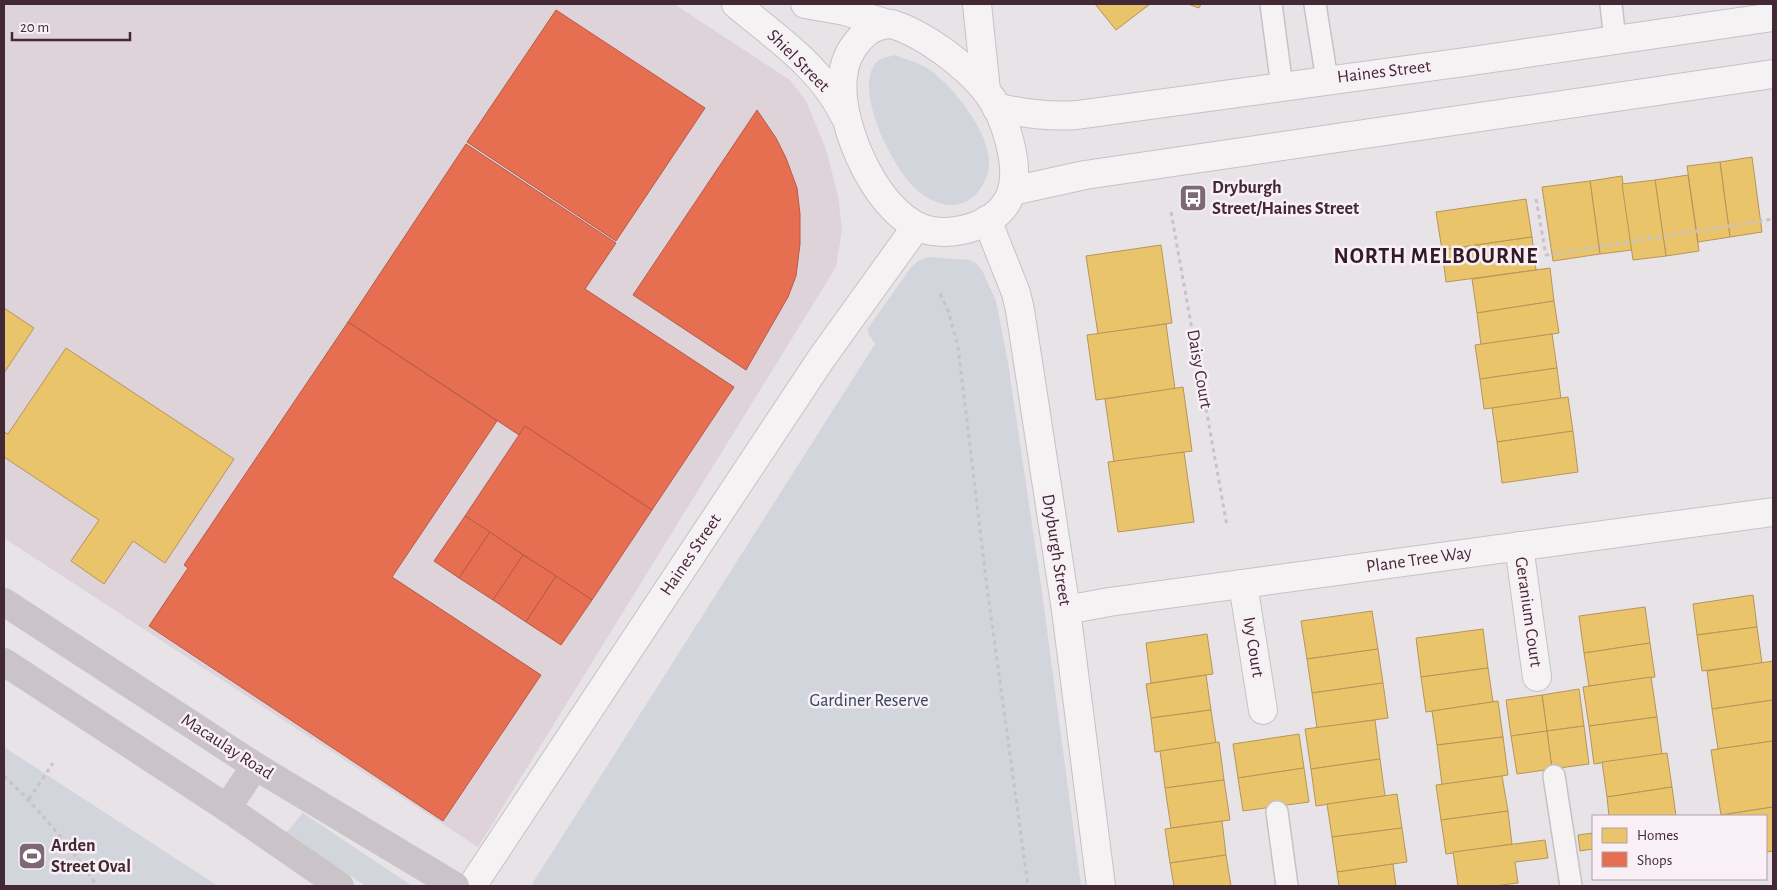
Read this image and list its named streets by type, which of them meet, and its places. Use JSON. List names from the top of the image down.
{
  "streets": {
    "main road": ["Macaulay Road"],
    "street": [
      "Shiel Street",
      "Haines Street",
      "Dryburgh Street",
      "Plane Tree Way",
      "Geranium Court",
      "Ivy Court"
    ],
    "path": ["Daisy Court"]
  },
  "crossings": [
    ["Dryburgh Street", "Plane Tree Way"],
    ["Plane Tree Way", "Geranium Court"],
    ["Plane Tree Way", "Ivy Court"]
  ],
  "districts": ["NORTH MELBOURNE"],
  "parks": ["Gardiner Reserve"],
  "places": {
    "bus stop": ["Dryburgh Street/Haines Street"],
    "sports": ["Arden Street Oval"]
  },
  "legend": ["Homes", "Shops"],
  "scale_bar": "20 m"
}
